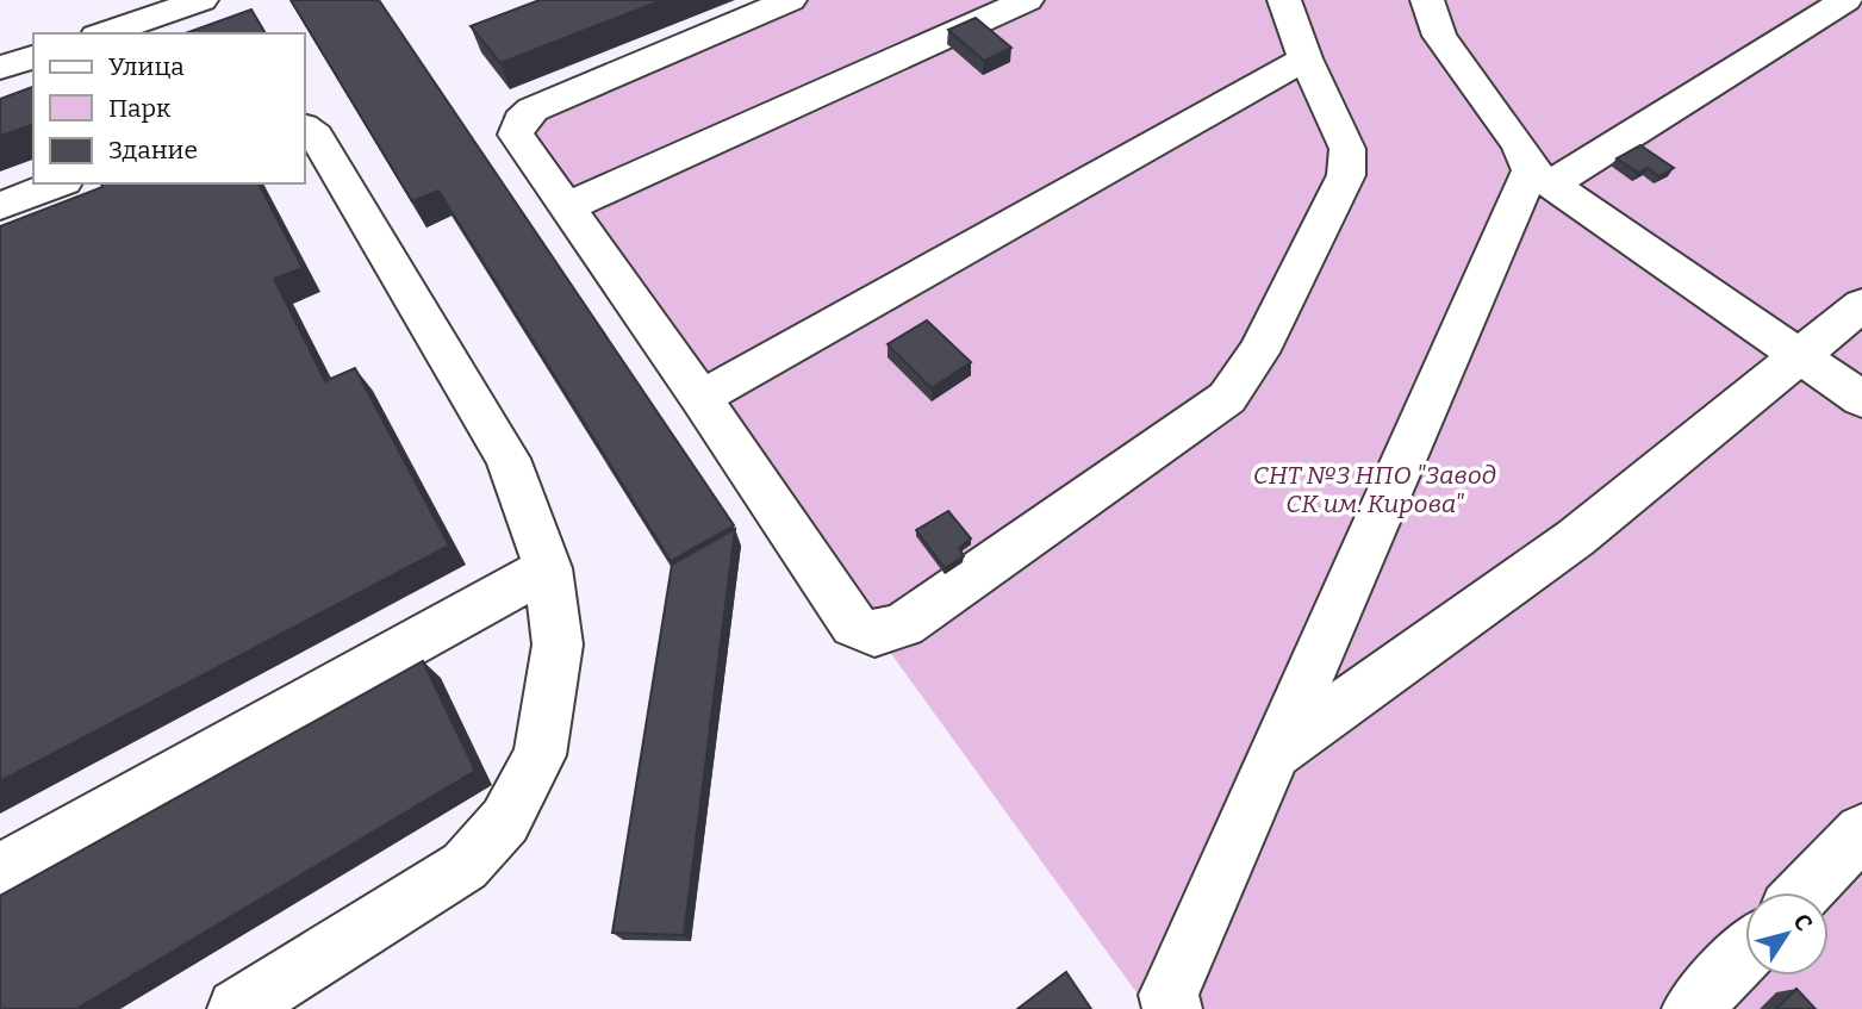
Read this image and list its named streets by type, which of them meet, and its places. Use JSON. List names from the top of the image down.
{
  "parks": ["СНТ №3 НПО \"Завод СК им. Кирова\""],
  "legend": ["Улица", "Парк", "Здание"],
  "north": "top right"
}
